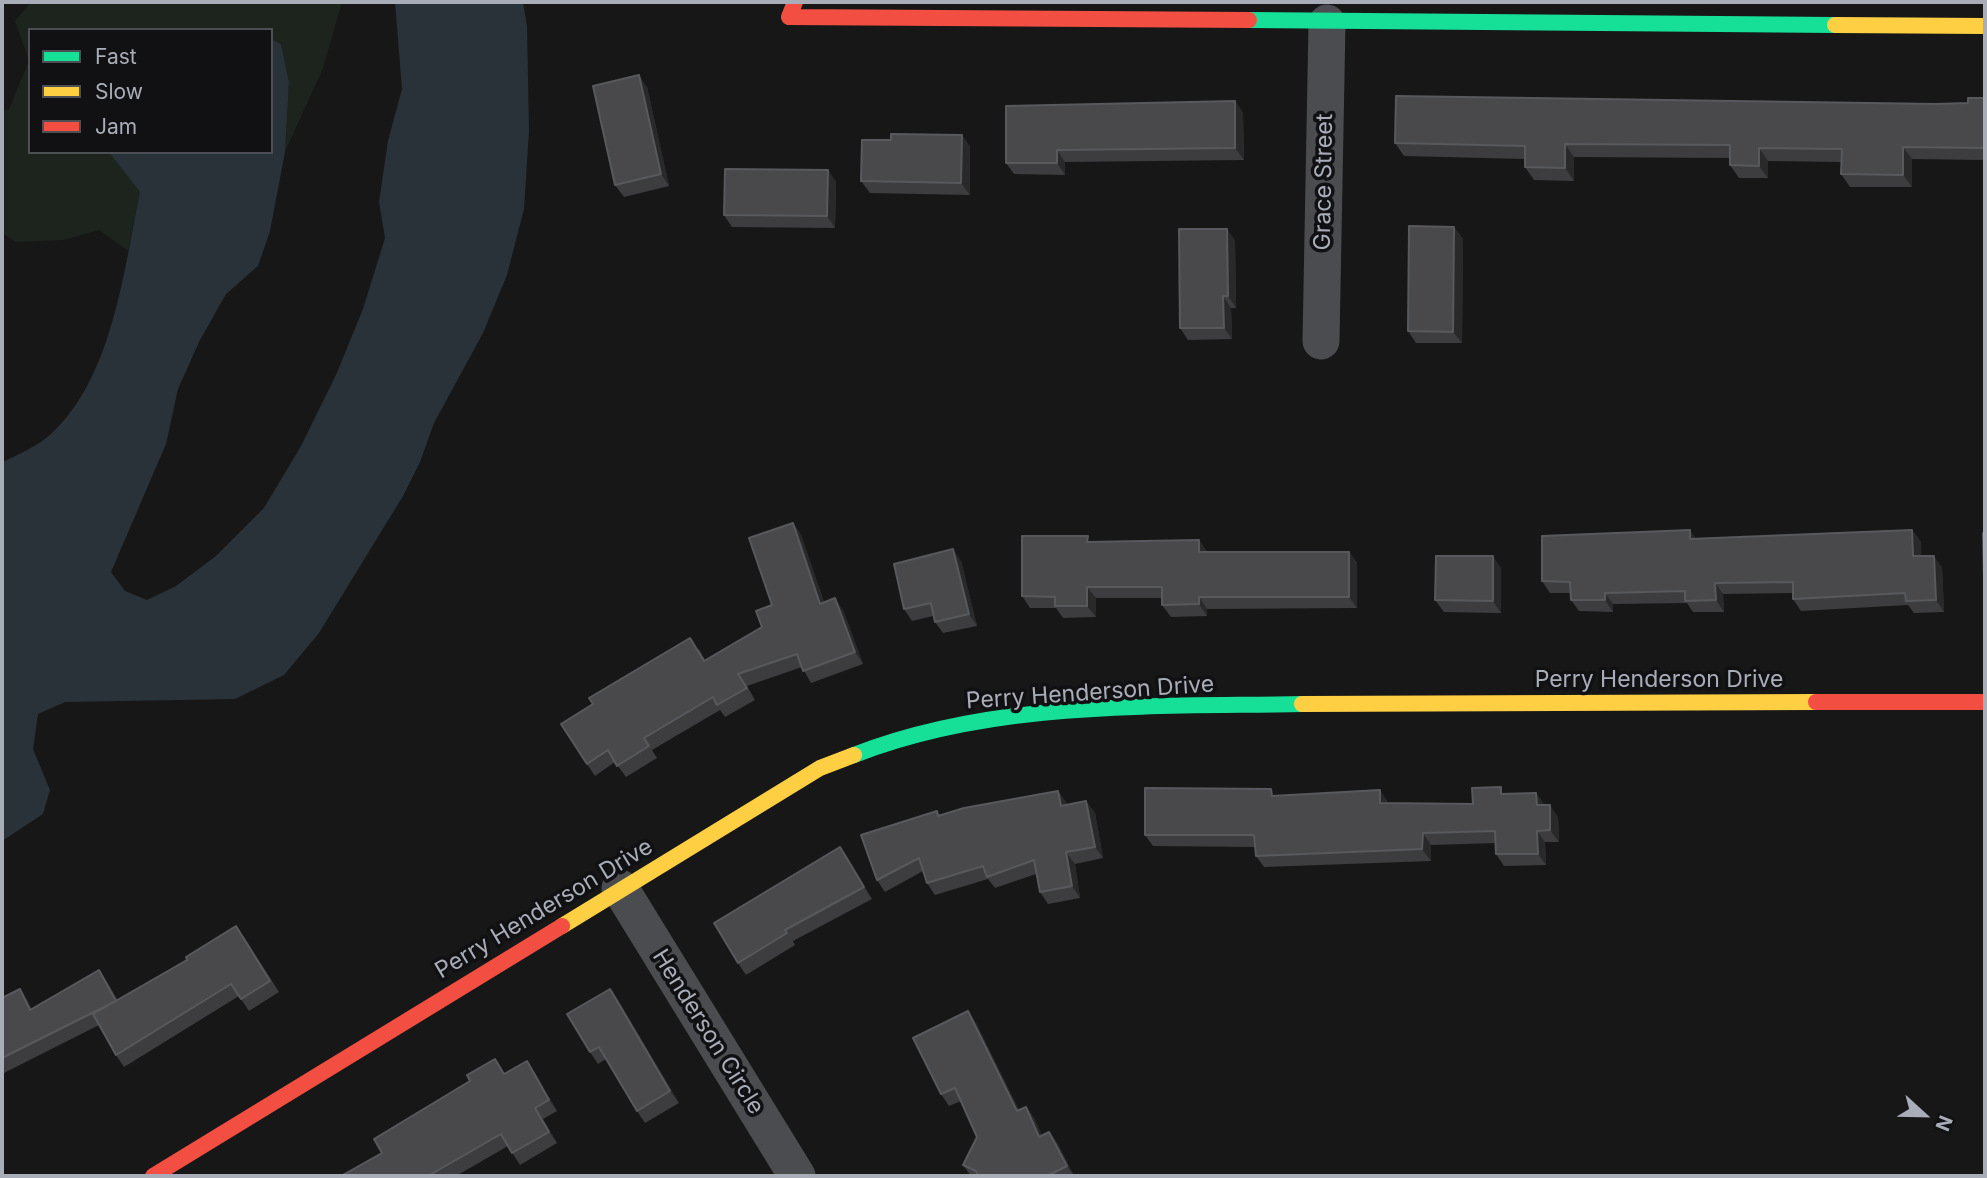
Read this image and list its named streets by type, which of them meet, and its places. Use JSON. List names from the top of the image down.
{
  "streets": {
    "street": ["Grace Street", "Perry Henderson Drive", "Henderson Circle"]
  },
  "crossings": [
    ["Perry Henderson Drive", "Henderson Circle"]
  ],
  "legend": ["Fast", "Slow", "Jam"],
  "north": "right"
}
